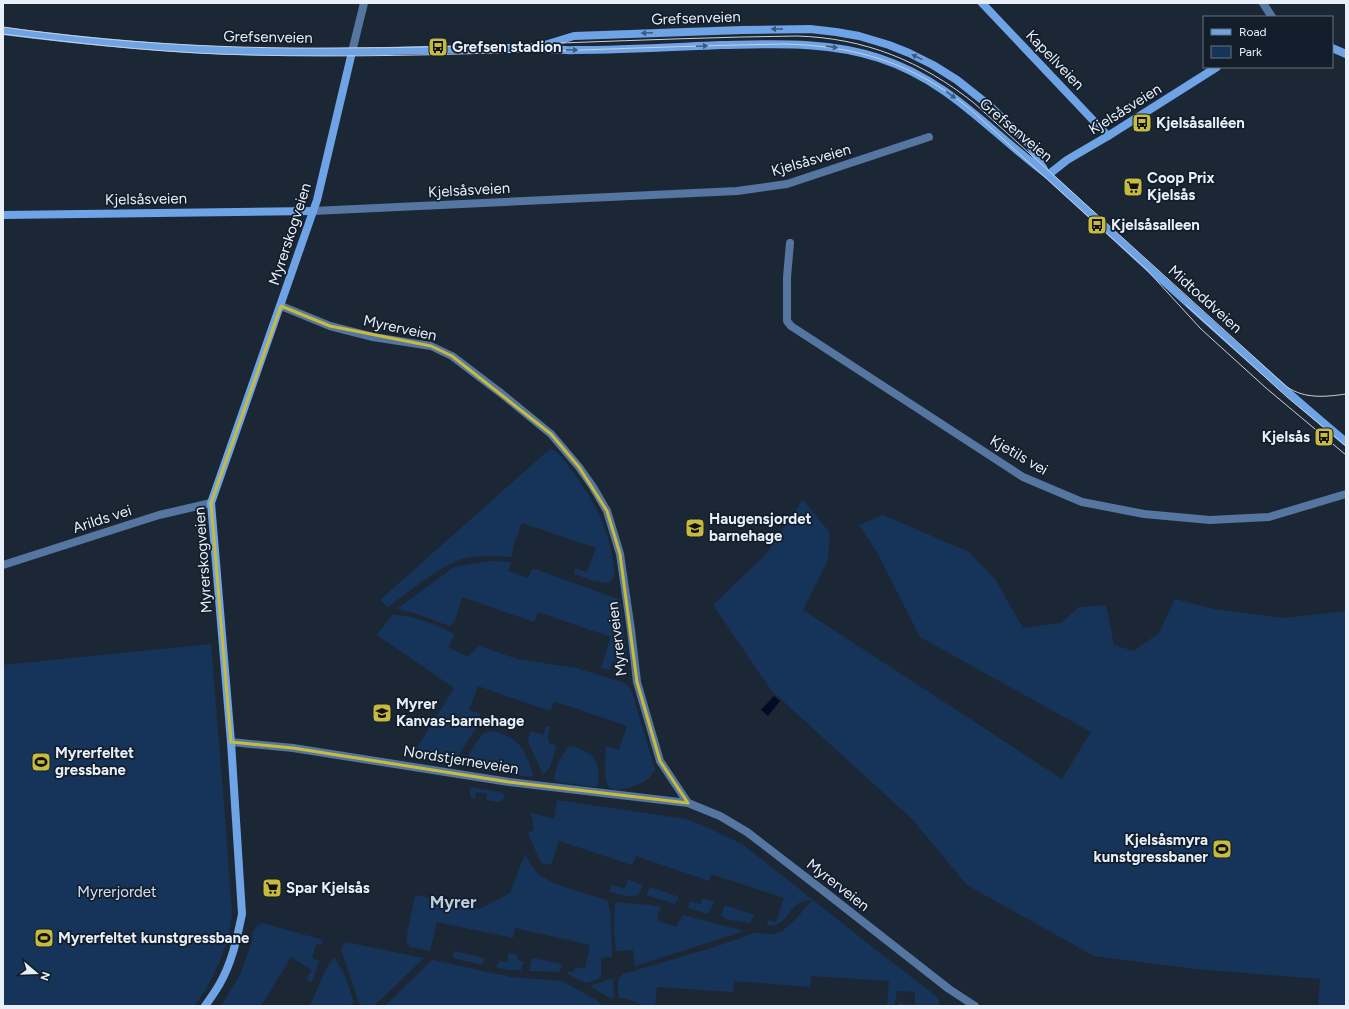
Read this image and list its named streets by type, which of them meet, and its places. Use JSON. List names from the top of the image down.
{
  "streets": {
    "street": [
      "Grefsenveien",
      "Kapellveien",
      "Kjelsåsveien",
      "Myrerskogveien",
      "Midtoddveien",
      "Myrerveien",
      "Kjetils vei",
      "Arilds vei",
      "Nordstjerneveien"
    ]
  },
  "crossings": [
    ["Grefsenveien", "Kjelsåsveien"],
    ["Grefsenveien", "Myrerskogveien"],
    ["Grefsenveien", "Midtoddveien"],
    ["Kapellveien", "Kjelsåsveien"],
    ["Kjelsåsveien", "Myrerskogveien"],
    ["Kjelsåsveien", "Midtoddveien"],
    ["Myrerskogveien", "Myrerveien"],
    ["Myrerskogveien", "Arilds vei"],
    ["Myrerskogveien", "Nordstjerneveien"],
    ["Myrerveien", "Nordstjerneveien"]
  ],
  "districts": ["Myrer"],
  "parks": ["Myrerjordet"],
  "places": {
    "bus stop": [
      "Grefsen stadion",
      "Kjelsåsalléen",
      "Kjelsåsalleen",
      "Kjelsås"
    ],
    "supermarket": ["Coop Prix Kjelsås", "Spar Kjelsås"],
    "school or university": ["Haugensjordet barnehage", "Myrer Kanvas-barnehage"],
    "sports": ["Myrerfeltet gressbane", "Kjelsåsmyra kunstgressbaner", "Myrerfeltet kunstgressbane"]
  },
  "legend": ["Road", "Park"],
  "north": "right"
}
